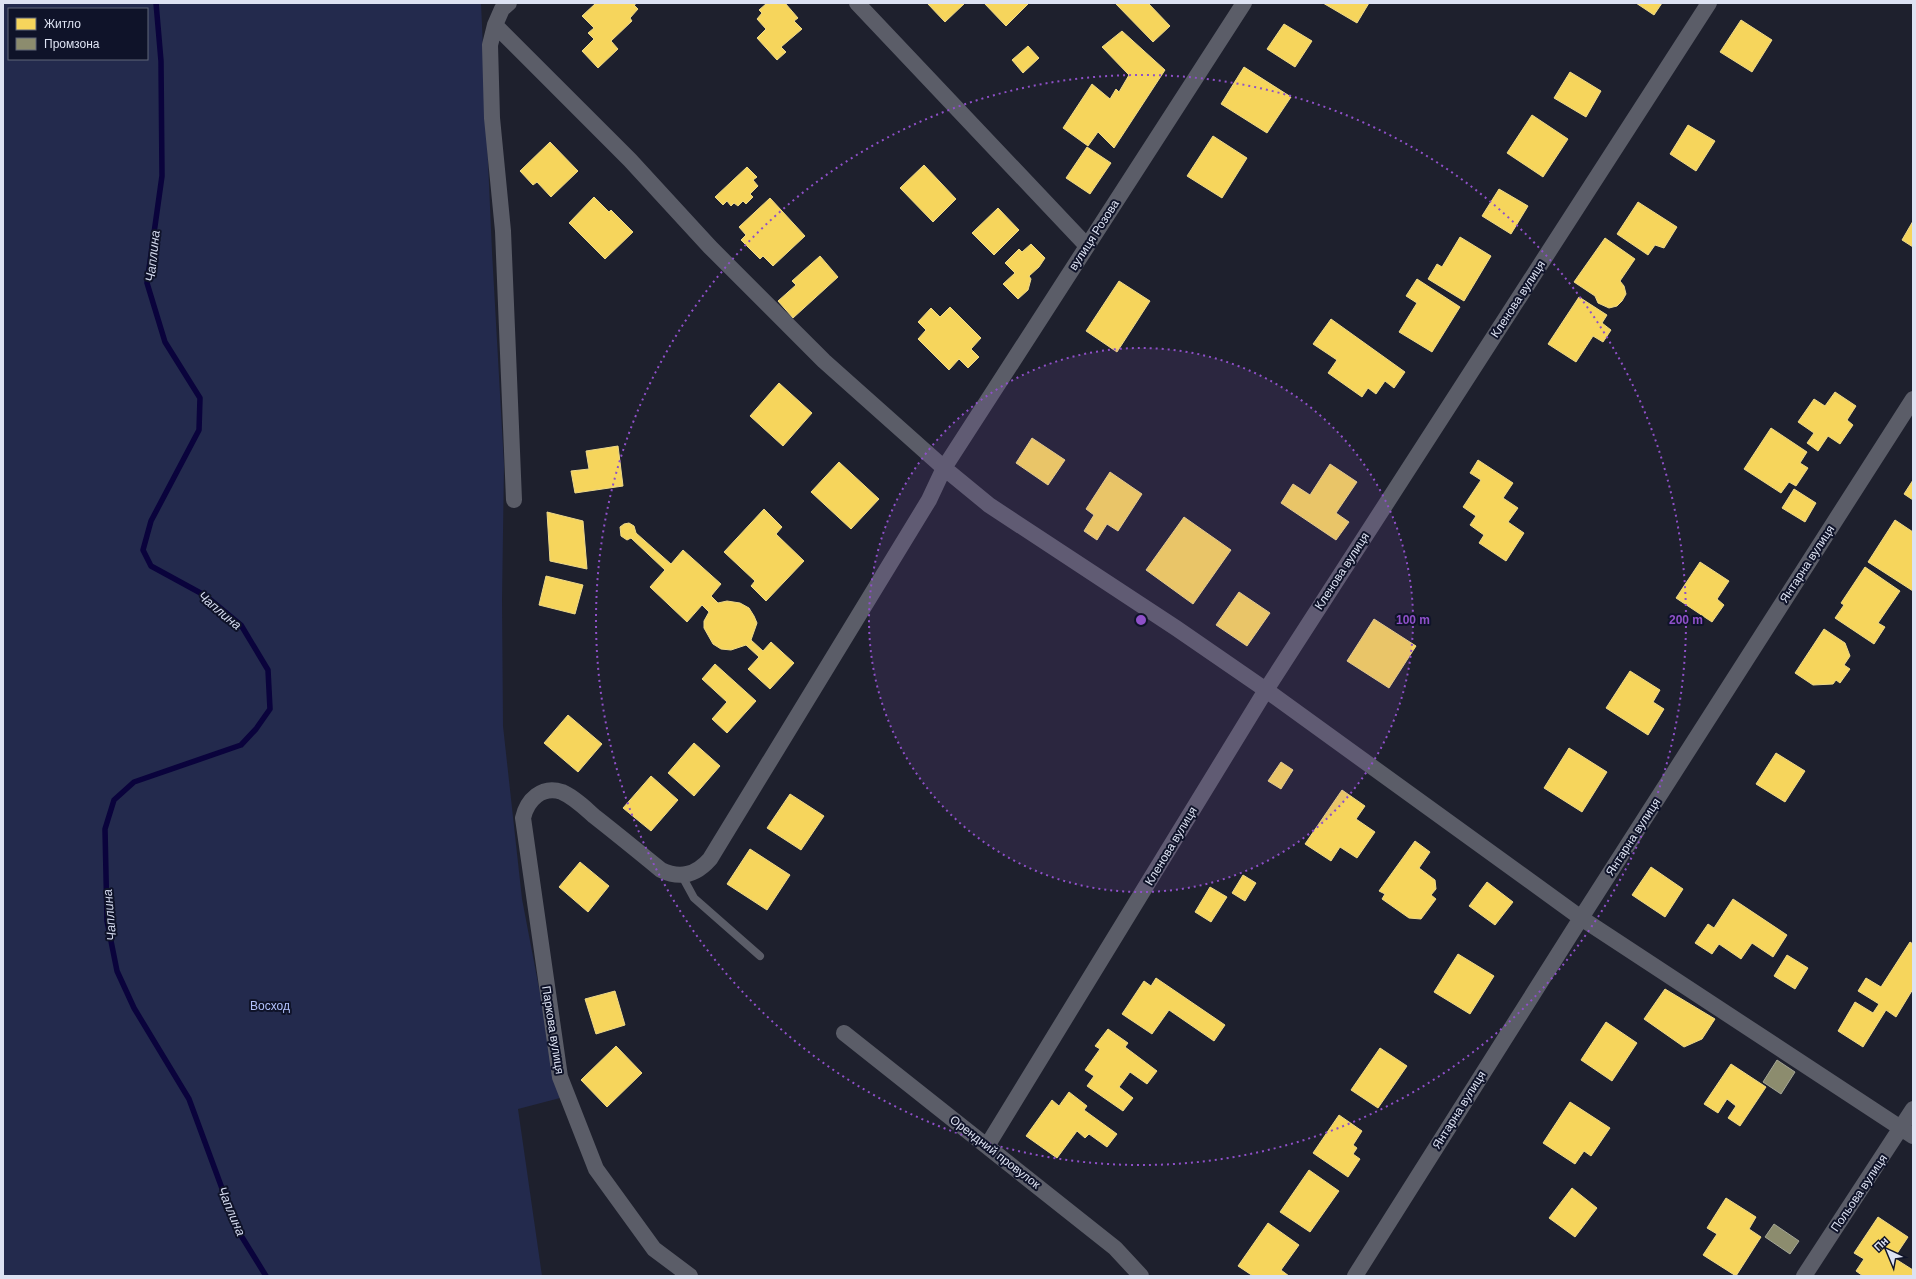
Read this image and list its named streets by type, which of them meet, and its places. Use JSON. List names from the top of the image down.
{
  "streets": {
    "street": [
      "вулиця Розова",
      "Кленова вулиця",
      "Янтарна вулиця",
      "Паркова вулиця",
      "Орендний провулок",
      "Польова вулиця"
    ]
  },
  "crossings": [
    ["вулиця Розова", "Паркова вулиця"],
    ["Кленова вулиця", "Орендний провулок"]
  ],
  "water": ["Чаплина"],
  "parks": ["Восход"],
  "legend": ["Житло", "Промзона"],
  "north": "top left",
  "rings": ["100 m", "200 m"]
}
